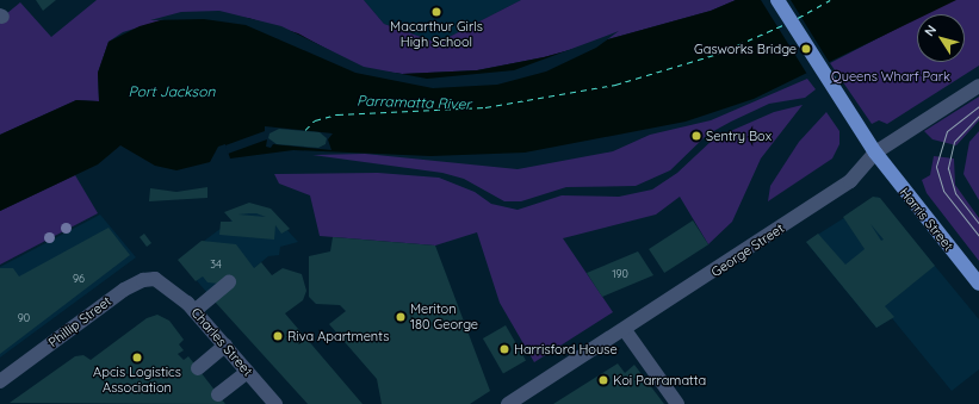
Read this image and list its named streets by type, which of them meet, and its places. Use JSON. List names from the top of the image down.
{
  "streets": {
    "main road": ["Harris Street"],
    "street": ["George Street", "Phillip Street", "Charles Street"]
  },
  "crossings": [
    ["Harris Street", "George Street"],
    ["Phillip Street", "Charles Street"]
  ],
  "water": ["Port Jackson", "Parramatta River"],
  "parks": ["Queens Wharf Park"],
  "places": [
    "Macarthur Girls High School",
    "Gasworks Bridge",
    "Sentry Box",
    "Meriton 180 George",
    "Riva Apartments",
    "Harrisford House",
    "Apcis Logistics Association",
    "Koi Parramatta"
  ],
  "house_numbers": [
    "34",
    "190",
    "96",
    "90"
  ],
  "north": "top left"
}
